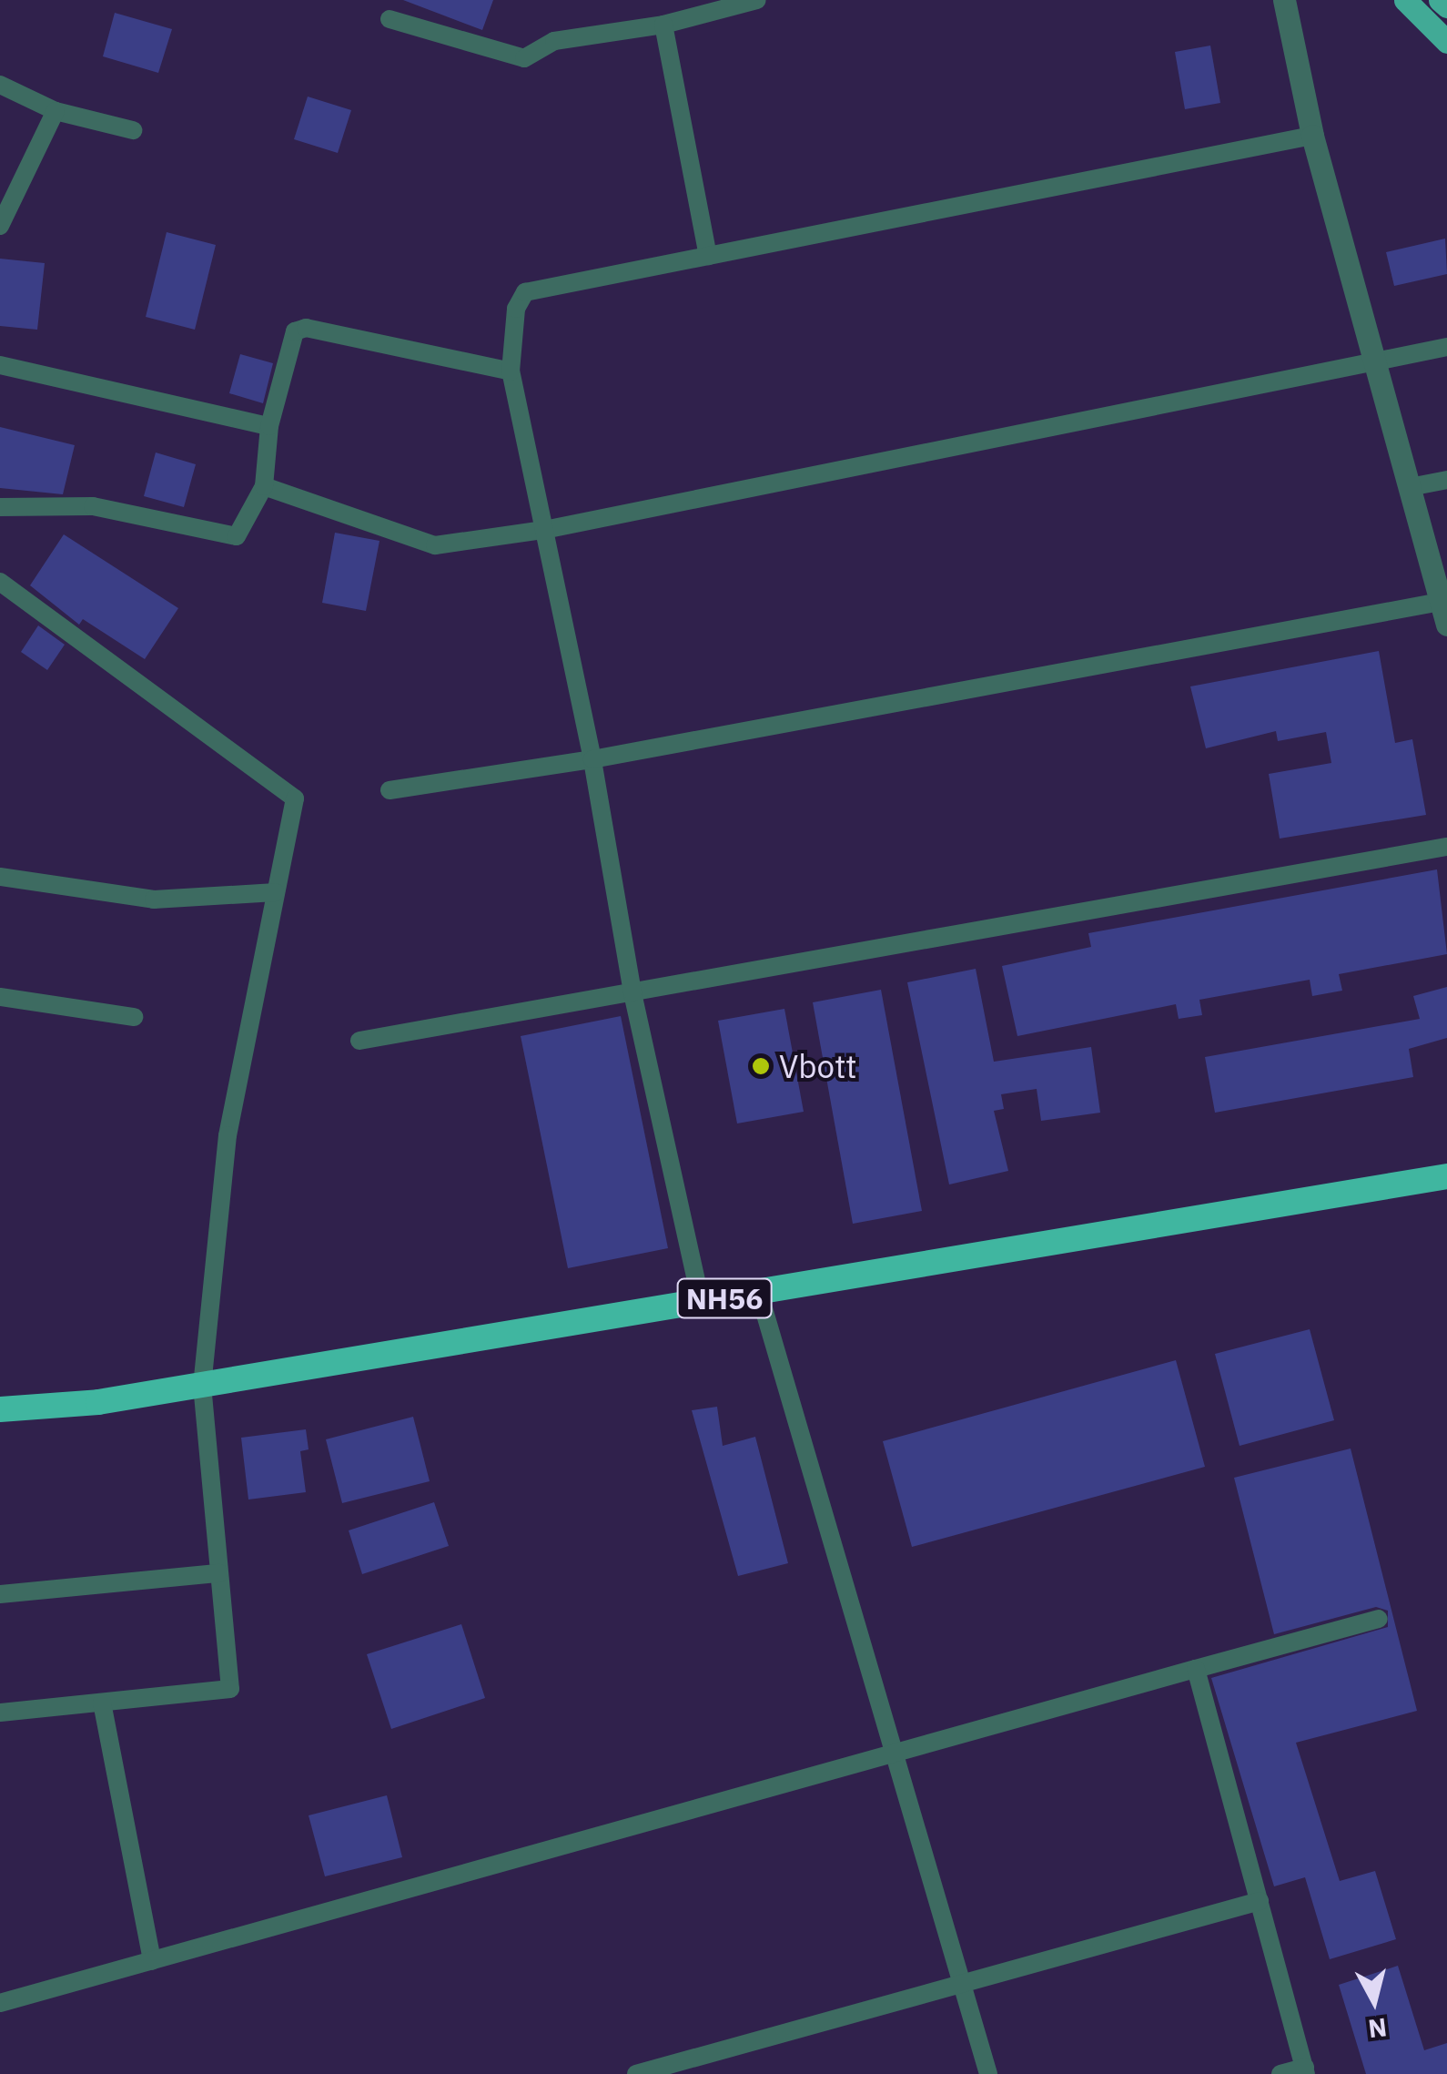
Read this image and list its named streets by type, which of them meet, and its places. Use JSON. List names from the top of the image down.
{
  "streets": {
    "highway": ["NH56"]
  },
  "places": ["Vbott"],
  "north": "bottom"
}
